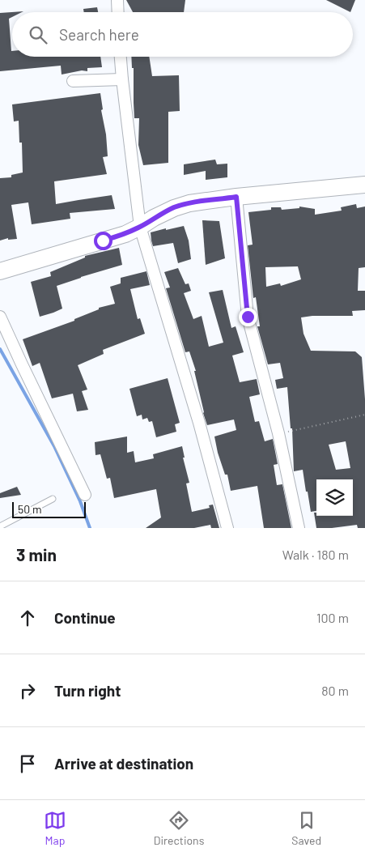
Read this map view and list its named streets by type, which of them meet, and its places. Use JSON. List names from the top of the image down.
{
  "scale_bar": "50 m",
  "page": {
    "search": "Search here",
    "scale": "50 m",
    "heading": ["3 min", "Walk · 180 m"],
    "list": [
      ["Continue", "100 m"],
      ["Turn right", "80 m"],
      "Arrive at destination"
    ],
    "nav": ["Map", "Directions", "Saved"]
  }
}
